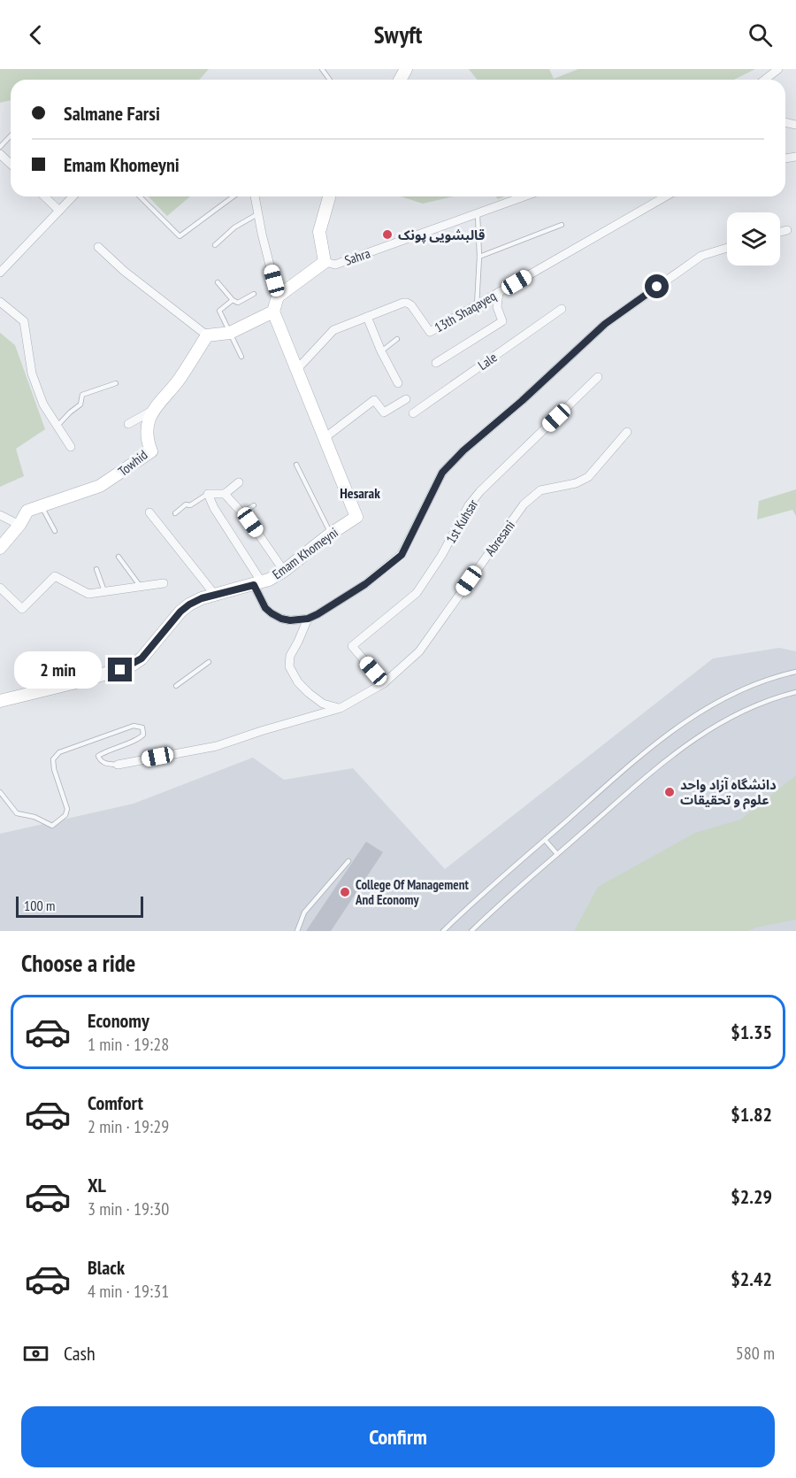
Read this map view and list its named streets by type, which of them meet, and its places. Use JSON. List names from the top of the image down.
{
  "streets": {
    "street": [
      "Sahra",
      "13th Shaqayeq",
      "Lale",
      "Towhid",
      "1st Kuhsar",
      "Abresani",
      "Emam Khomeyni"
    ]
  },
  "crossings": [
    ["13th Shaqayeq", "Emam Khomeyni"],
    ["1st Kuhsar", "Abresani"]
  ],
  "districts": ["Hesarak"],
  "places": ["قالبشویی پونک", "دانشگاه آزاد واحد علوم و تحقیقات", "College Of Management And Economy"],
  "scale_bar": "100 m",
  "page": {
    "header": "Swyft",
    "banner": ["Salmane Farsi", "Emam Khomeyni"],
    "bubble": "2 min",
    "scale": "100 m",
    "heading": "Choose a ride",
    "list": [
      {
        "name": "Economy",
        "note": "1 min · 19:28",
        "value": "$1.35"
      },
      {
        "name": "Comfort",
        "note": "2 min · 19:29",
        "value": "$1.82"
      },
      {
        "name": "XL",
        "note": "3 min · 19:30",
        "value": "$2.29"
      },
      {
        "name": "Black",
        "note": "4 min · 19:31",
        "value": "$2.42"
      }
    ],
    "pay": ["Cash", "580 m"],
    "buttons": "Confirm"
  }
}
